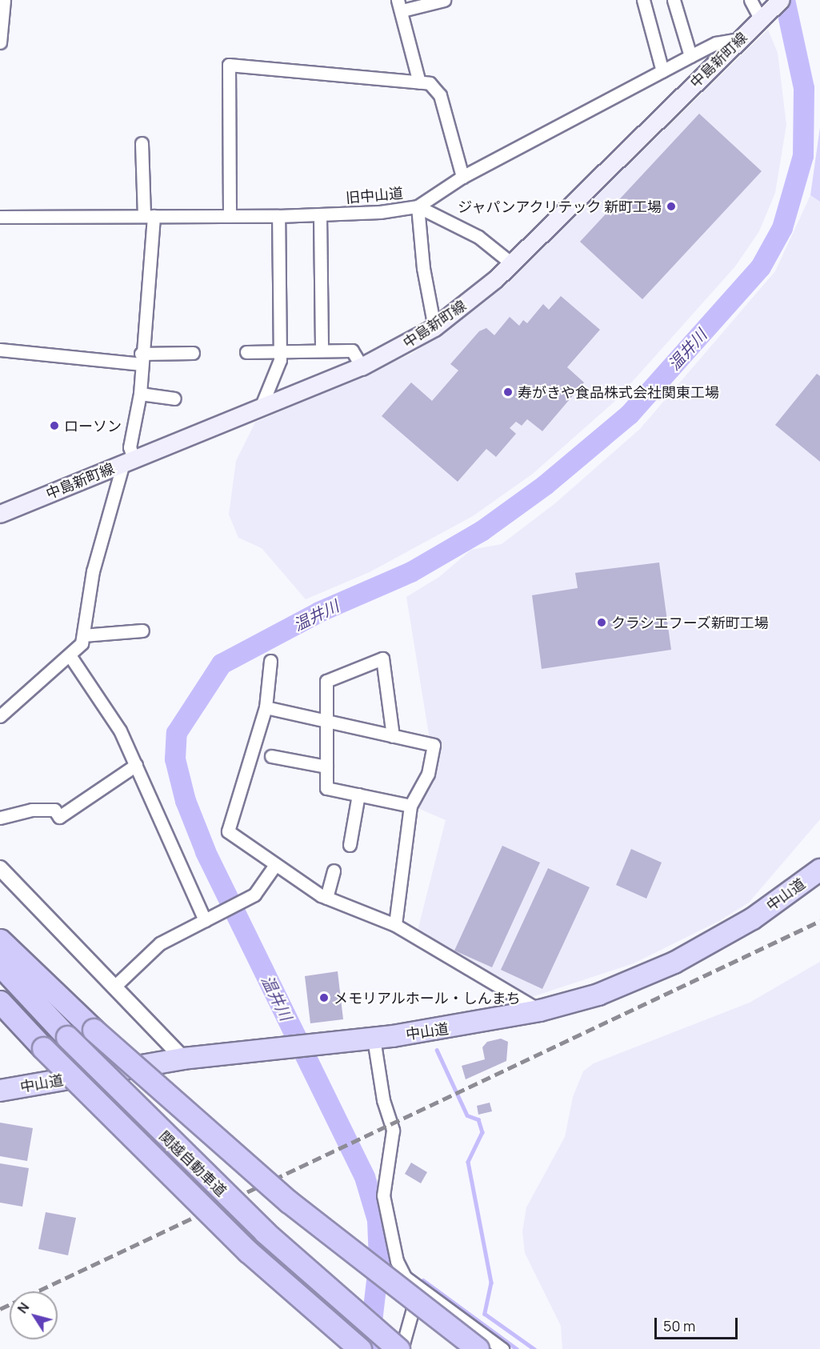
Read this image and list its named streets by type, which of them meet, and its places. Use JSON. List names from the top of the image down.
{
  "streets": {
    "highway": ["中山道", "関越自動車道"],
    "main road": ["中島新町線"],
    "street": ["旧中山道"]
  },
  "crossings": [
    ["中島新町線", "旧中山道"]
  ],
  "water": ["温井川"],
  "places": [
    "ジャパンアクリテック 新町工場",
    "寿がきや食品株式会社関東工場",
    "ローソン",
    "クラシエフーズ新町工場",
    "メモリアルホール・しんまち"
  ],
  "scale_bar": "50 m",
  "north": "top left"
}
